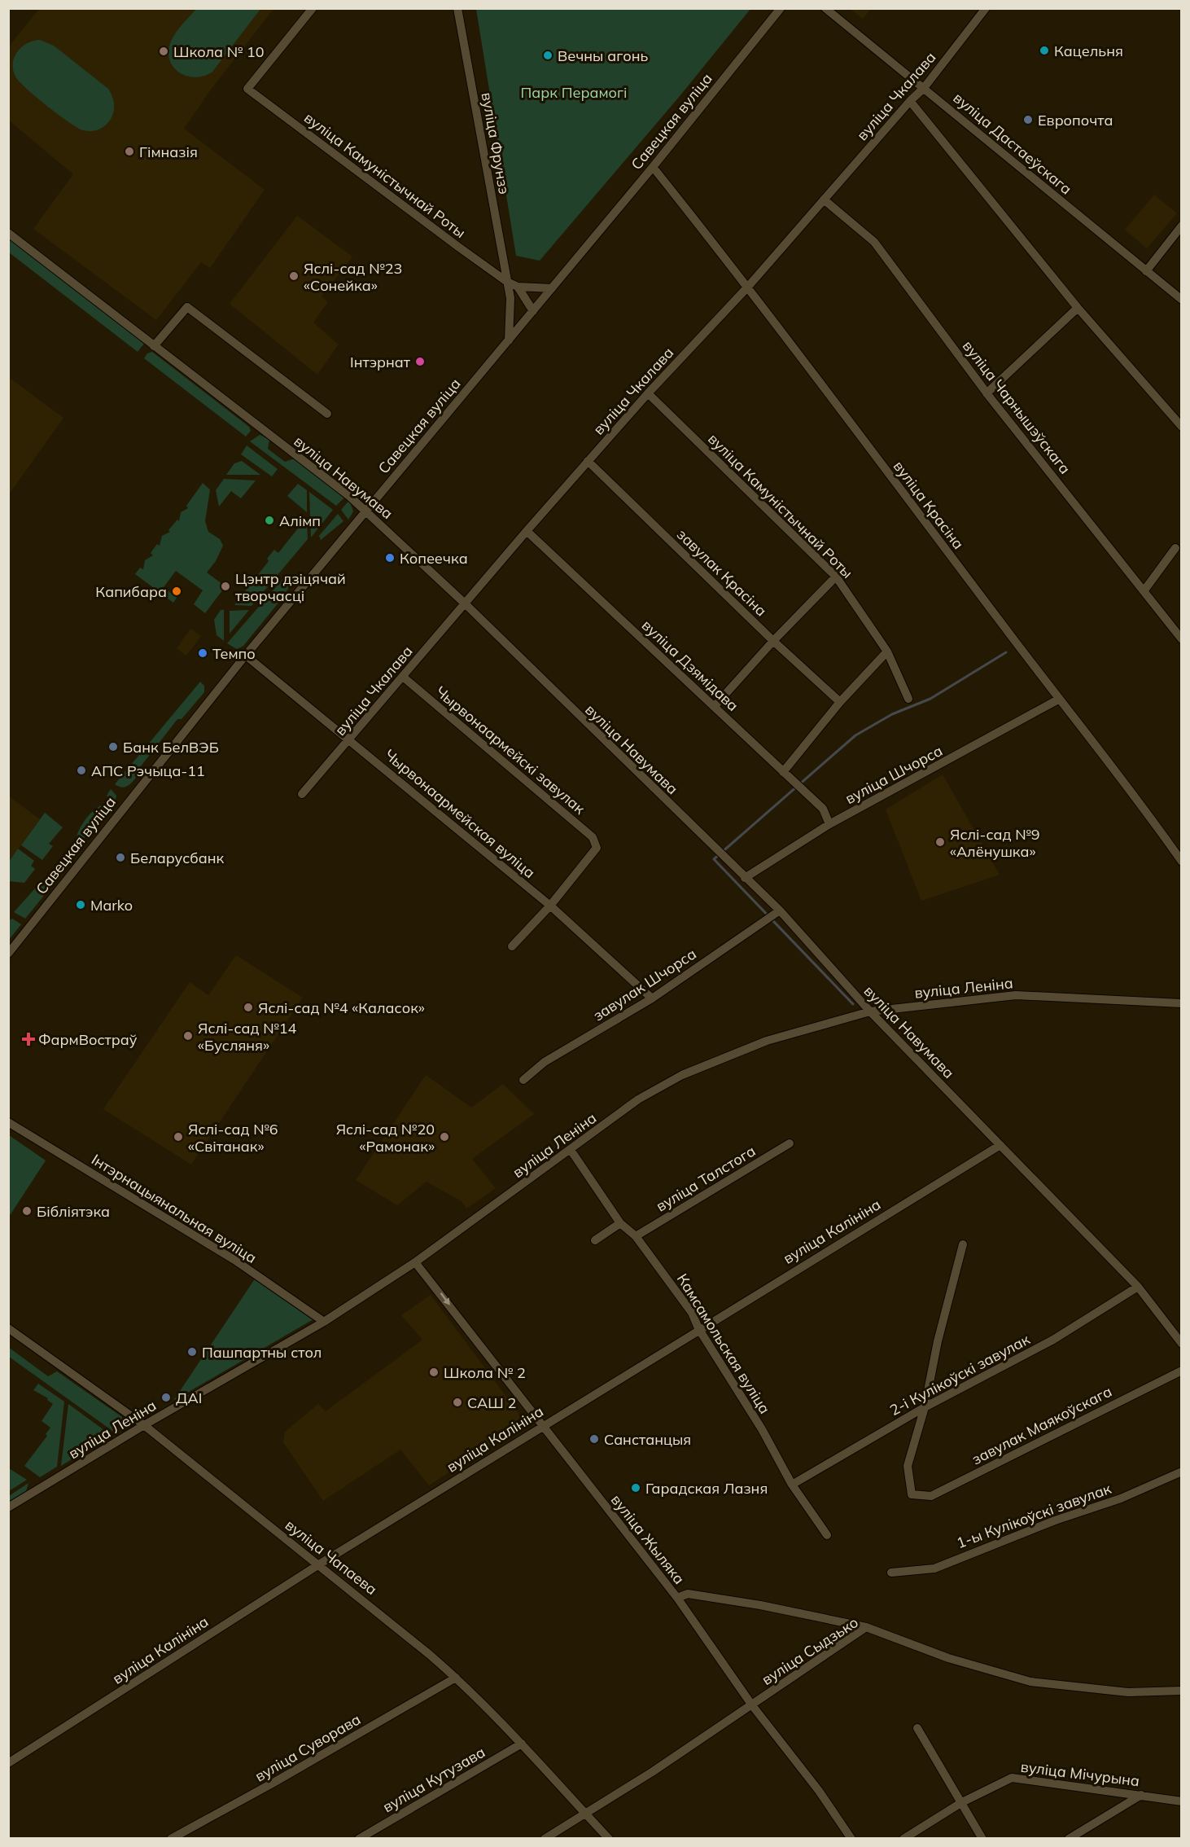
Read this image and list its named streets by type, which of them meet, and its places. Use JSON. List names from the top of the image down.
{
  "streets": {
    "street": [
      "вуліца Чкалава",
      "Савецкая вуліца",
      "вуліца Фрунзэ",
      "вуліца Дастаеўскага",
      "вуліца Камуністычнай Роты",
      "вуліца Чарнышэўскага",
      "вуліца Навумава",
      "вуліца Красіна",
      "завулак Красіна",
      "вуліца Дзямідава",
      "Чырвонаармейскі завулак",
      "вуліца Шчорса",
      "Чырвонаармейская вуліца",
      "завулак Шчорса",
      "вуліца Леніна",
      "вуліца Талстога",
      "Інтэрнацыянальная вуліца",
      "вуліца Калініна",
      "Камсамольская вуліца",
      "2-і Кулікоўскі завулак",
      "завулак Маякоўскага",
      "1-ы Кулікоўскі завулак",
      "вуліца Жыляка",
      "вуліца Чапаева",
      "вуліца Сыдзько",
      "вуліца Суворава",
      "вуліца Мічурына",
      "вуліца Кутузава"
    ]
  },
  "crossings": [
    ["вуліца Чкалава", "вуліца Дастаеўскага"],
    ["вуліца Чкалава", "вуліца Камуністычнай Роты"],
    ["вуліца Чкалава", "вуліца Чарнышэўскага"],
    ["вуліца Чкалава", "вуліца Навумава"],
    ["вуліца Чкалава", "вуліца Красіна"],
    ["вуліца Чкалава", "завулак Красіна"],
    ["вуліца Чкалава", "вуліца Дзямідава"],
    ["вуліца Чкалава", "Чырвонаармейскі завулак"],
    ["вуліца Чкалава", "Чырвонаармейская вуліца"],
    ["Савецкая вуліца", "вуліца Фрунзэ"],
    ["Савецкая вуліца", "вуліца Навумава"],
    ["Савецкая вуліца", "вуліца Красіна"],
    ["Савецкая вуліца", "Чырвонаармейская вуліца"],
    ["вуліца Фрунзэ", "вуліца Камуністычнай Роты"],
    ["вуліца Навумава", "вуліца Шчорса"],
    ["вуліца Навумава", "завулак Шчорса"],
    ["вуліца Навумава", "вуліца Леніна"],
    ["вуліца Навумава", "вуліца Калініна"],
    ["вуліца Навумава", "2-і Кулікоўскі завулак"],
    ["вуліца Красіна", "вуліца Шчорса"],
    ["вуліца Дзямідава", "вуліца Шчорса"],
    ["Чырвонаармейскі завулак", "Чырвонаармейская вуліца"],
    ["Чырвонаармейская вуліца", "завулак Шчорса"],
    ["вуліца Леніна", "Інтэрнацыянальная вуліца"],
    ["вуліца Леніна", "Камсамольская вуліца"],
    ["вуліца Леніна", "вуліца Жыляка"],
    ["вуліца Леніна", "вуліца Чапаева"],
    ["вуліца Талстога", "Камсамольская вуліца"],
    ["вуліца Калініна", "Камсамольская вуліца"],
    ["вуліца Калініна", "вуліца Жыляка"],
    ["вуліца Калініна", "вуліца Чапаева"],
    ["Камсамольская вуліца", "2-і Кулікоўскі завулак"],
    ["2-і Кулікоўскі завулак", "завулак Маякоўскага"],
    ["вуліца Жыляка", "вуліца Сыдзько"],
    ["вуліца Чапаева", "вуліца Сыдзько"],
    ["вуліца Чапаева", "вуліца Суворава"],
    ["вуліца Чапаева", "вуліца Кутузава"]
  ],
  "parks": ["Парк Перамогі"],
  "places": {
    "other": [
      "Кацельня",
      "Школа № 10",
      "Вечны агонь",
      "Европочта",
      "Гімназія",
      "Яслі-сад №23 «Сонейка»",
      "Інтэрнат",
      "Алімп",
      "Копеечка",
      "Цэнтр дзіцячай творчасці",
      "Капибара",
      "Темпо",
      "Банк БелВЭБ",
      "АПС Рэчыца-11",
      "Яслі-сад №9 «Алёнушка»",
      "Беларусбанк",
      "Marko",
      "Яслі-сад №4 «Каласок»",
      "Яслі-сад №14 «Бусляня»",
      "Яслі-сад №6 «Світанак»",
      "Яслі-сад №20 «Рамонак»",
      "Бібліятэка",
      "Пашпартны стол",
      "Школа № 2",
      "ДАІ",
      "САШ 2",
      "Санстанцыя",
      "Гарадская Лазня"
    ],
    "health": ["ФармВостраў"]
  }
}
